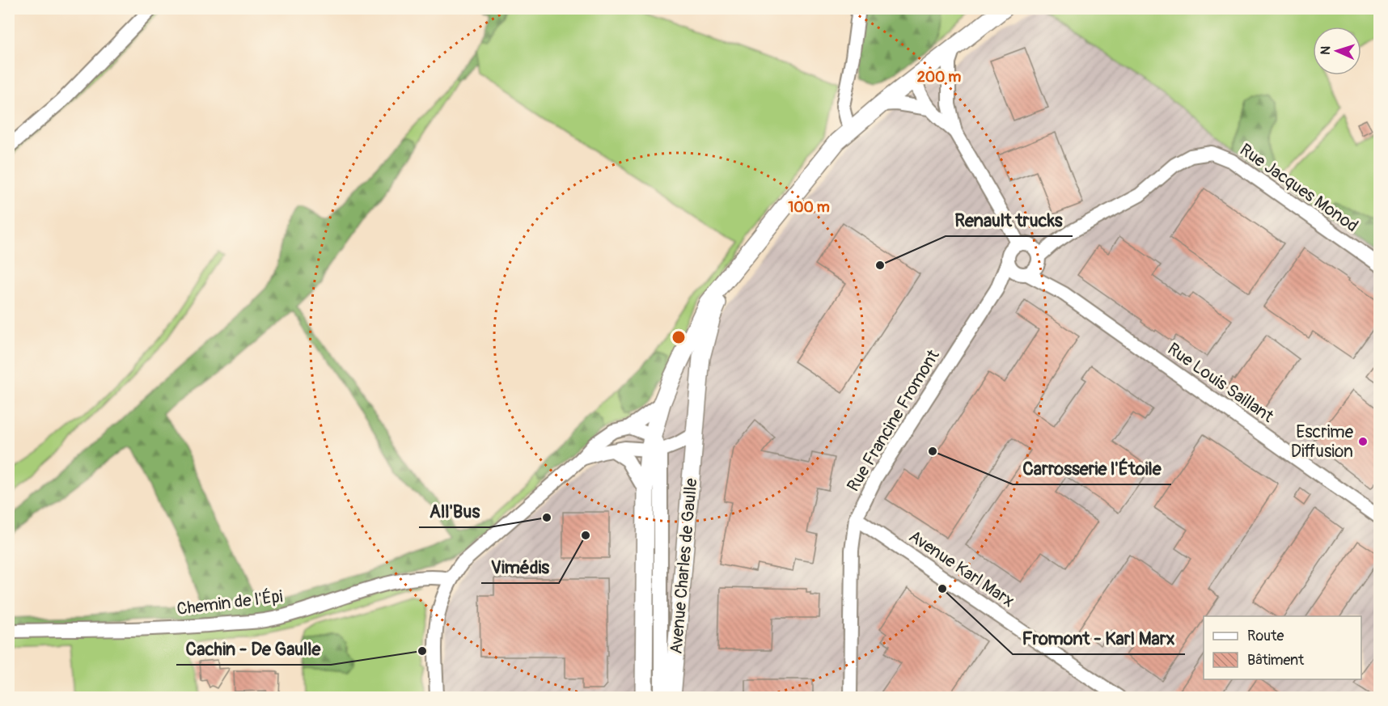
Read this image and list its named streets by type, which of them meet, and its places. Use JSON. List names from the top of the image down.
{
  "streets": {
    "main road": ["Avenue Charles de Gaulle"],
    "street": [
      "Rue Jacques Monod",
      "Rue Louis Saillant",
      "Rue Francine Fromont",
      "Avenue Karl Marx",
      "Chemin de l'Épi"
    ]
  },
  "crossings": [
    ["Rue Jacques Monod", "Rue Louis Saillant"],
    ["Rue Jacques Monod", "Rue Francine Fromont"],
    ["Rue Louis Saillant", "Rue Francine Fromont"],
    ["Rue Francine Fromont", "Avenue Karl Marx"]
  ],
  "places": [
    "Renault trucks",
    "Escrime Diffusion",
    "Carrosserie l'Étoile",
    "All'Bus",
    "Vimédis",
    "Fromont - Karl Marx",
    "Cachin - De Gaulle"
  ],
  "legend": ["Route", "Bâtiment"],
  "north": "left",
  "rings": ["200 m", "100 m"]
}
